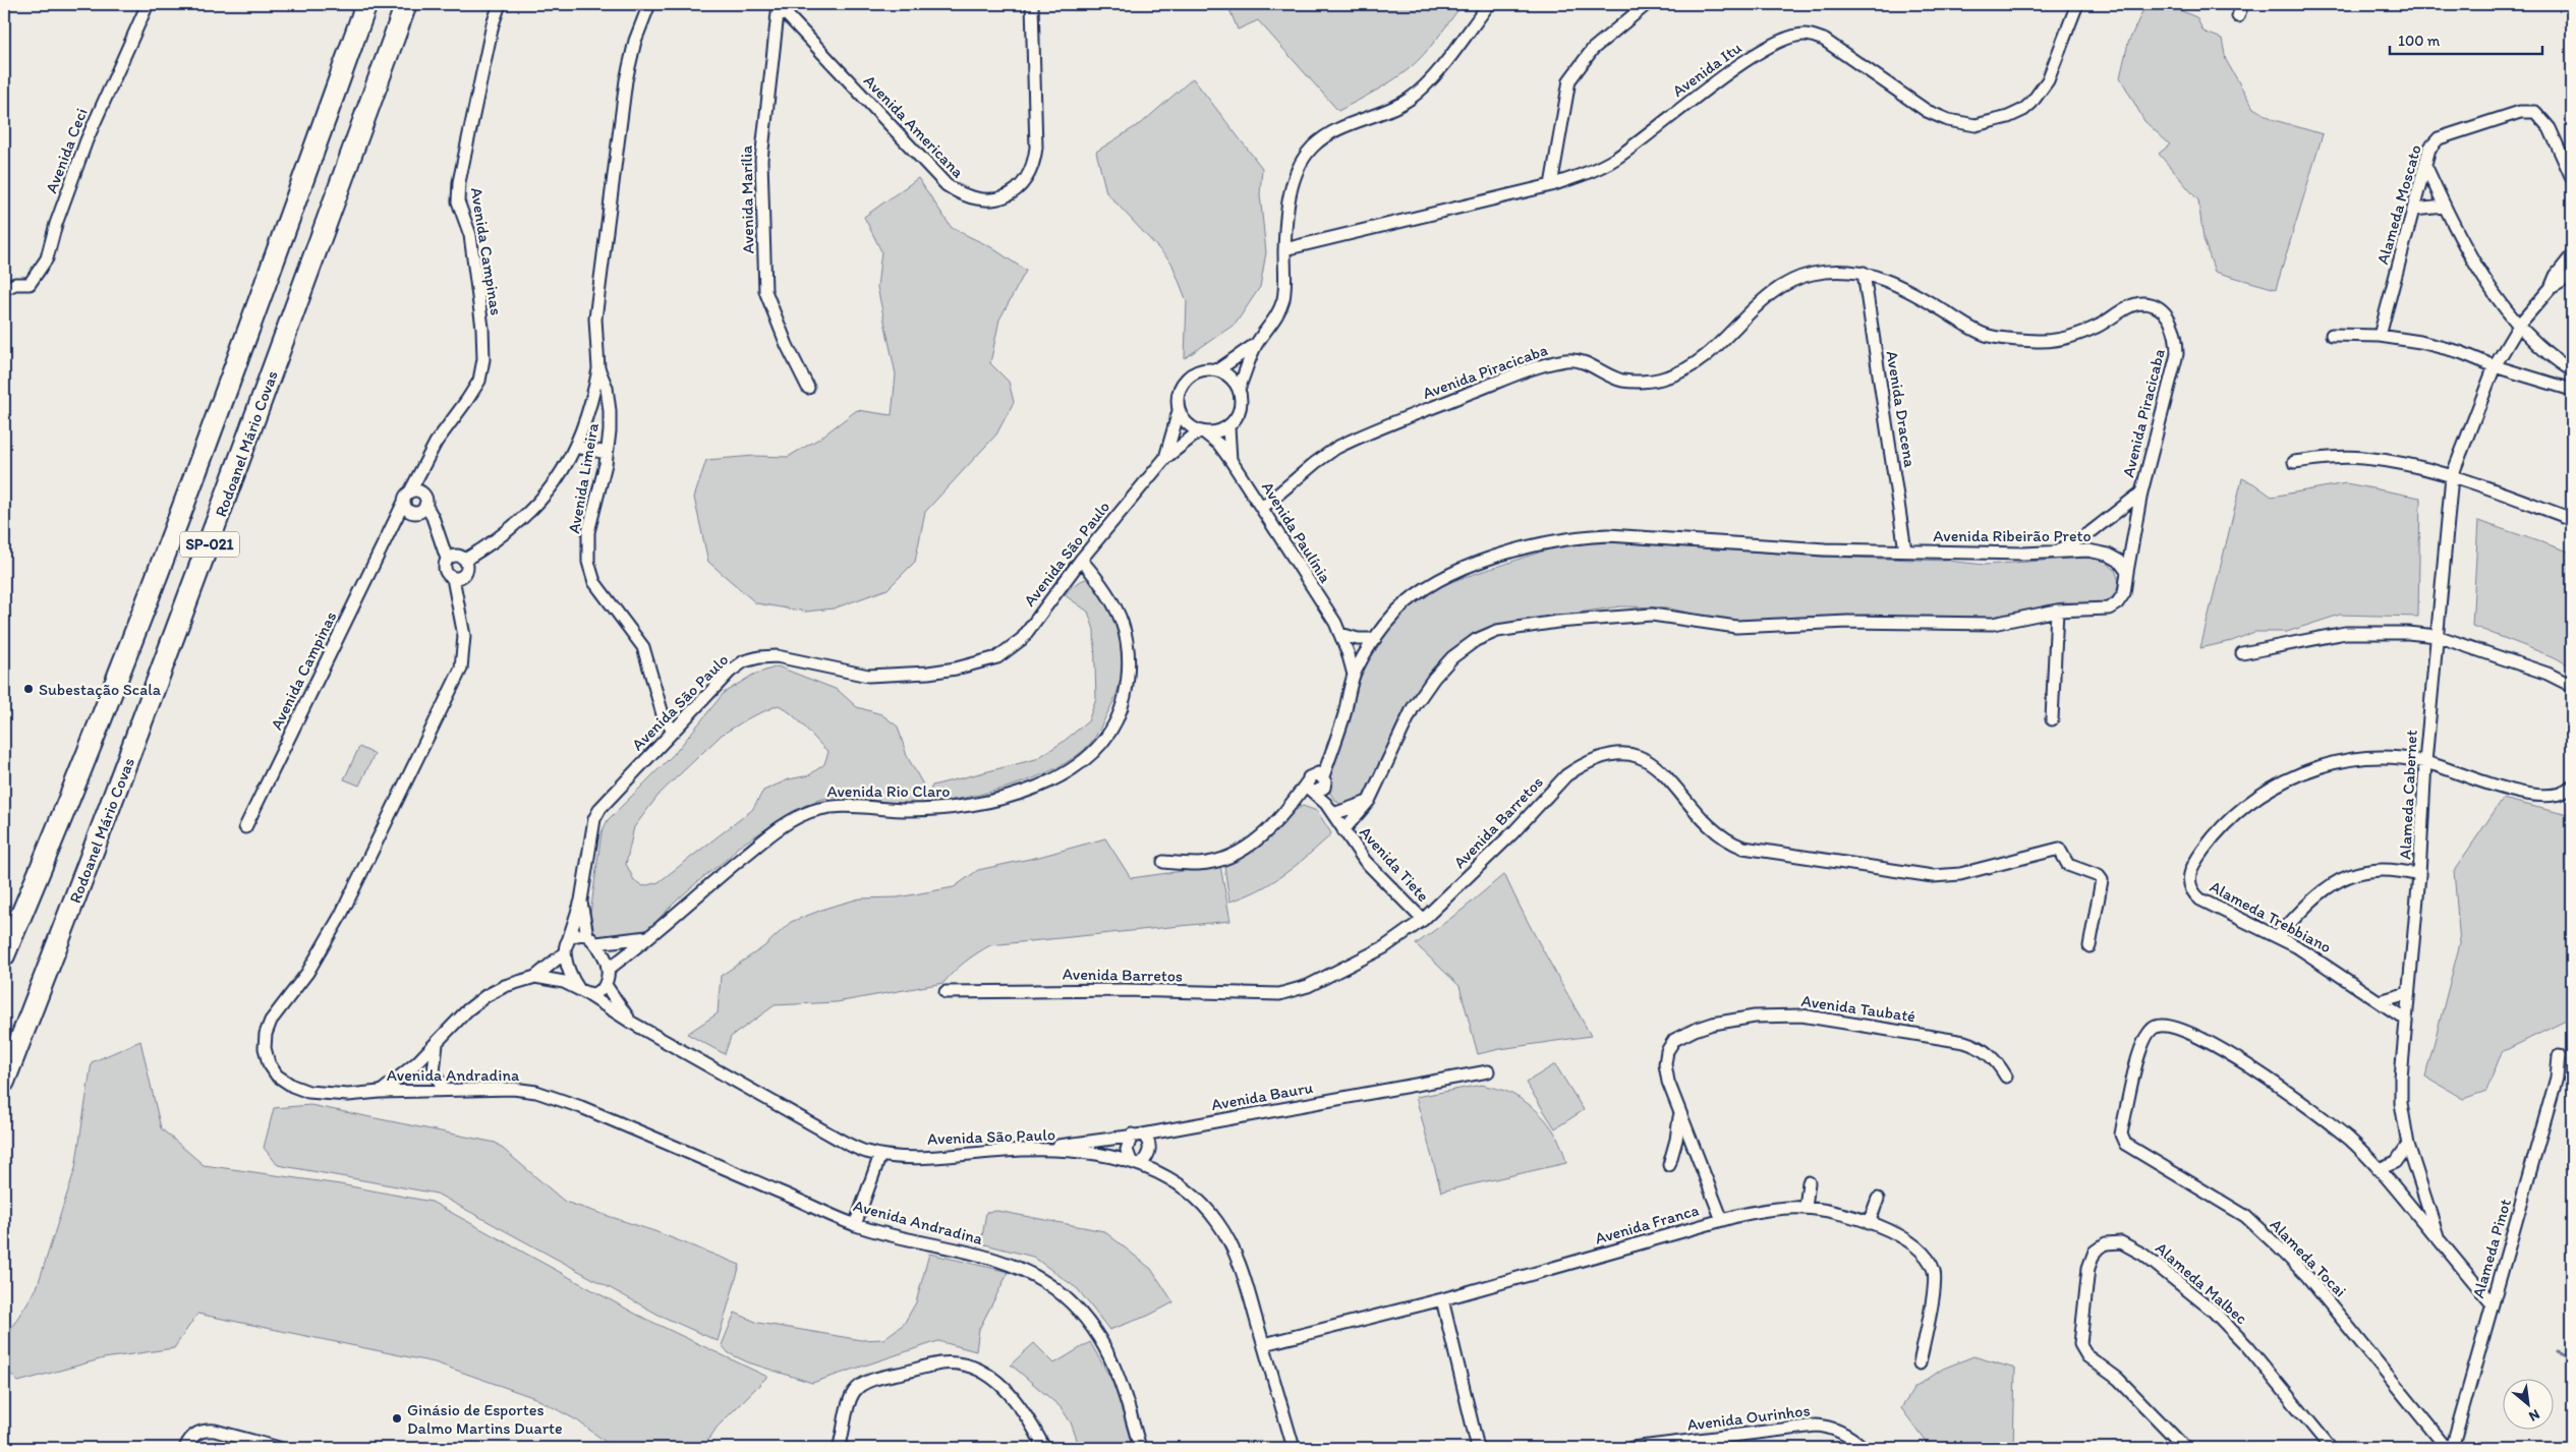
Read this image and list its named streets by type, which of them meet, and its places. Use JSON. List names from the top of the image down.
{
  "streets": {
    "highway": ["Rodoanel Mário Covas", "SP-021"],
    "street": [
      "Avenida Itu",
      "Avenida Americana",
      "Avenida Ceci",
      "Avenida Marília",
      "Alameda Moscato",
      "Avenida Campinas",
      "Avenida Piracicaba",
      "Avenida Dracena",
      "Avenida Limeira",
      "Avenida Paulínia",
      "Avenida Ribeirão Preto",
      "Avenida São Paulo",
      "Avenida Rio Claro",
      "Alameda Cabernet",
      "Avenida Barretos",
      "Avenida Tiete",
      "Alameda Trebbiano",
      "Avenida Taubaté",
      "Avenida Andradina",
      "Avenida Bauru",
      "Avenida Franca",
      "Alameda Pinot",
      "Alameda Tocai",
      "Alameda Malbec",
      "Avenida Ourinhos"
    ]
  },
  "crossings": [
    ["Avenida Americana", "Avenida Marília"],
    ["Avenida Piracicaba", "Avenida Dracena"],
    ["Avenida Piracicaba", "Avenida Paulínia"],
    ["Avenida Piracicaba", "Avenida Ribeirão Preto"],
    ["Avenida Dracena", "Avenida Ribeirão Preto"],
    ["Avenida Limeira", "Avenida São Paulo"],
    ["Avenida Paulínia", "Avenida Ribeirão Preto"],
    ["Avenida Paulínia", "Avenida São Paulo"],
    ["Avenida Ribeirão Preto", "Avenida Tiete"],
    ["Avenida São Paulo", "Avenida Rio Claro"],
    ["Avenida São Paulo", "Avenida Bauru"],
    ["Avenida São Paulo", "Avenida Franca"],
    ["Alameda Cabernet", "Alameda Trebbiano"],
    ["Alameda Cabernet", "Alameda Pinot"],
    ["Avenida Barretos", "Avenida Tiete"],
    ["Avenida Taubaté", "Avenida Franca"]
  ],
  "places": ["Subestação Scala", "Ginásio de Esportes Dalmo Martins Duarte"],
  "scale_bar": "100 m",
  "north": "bottom right"
}
